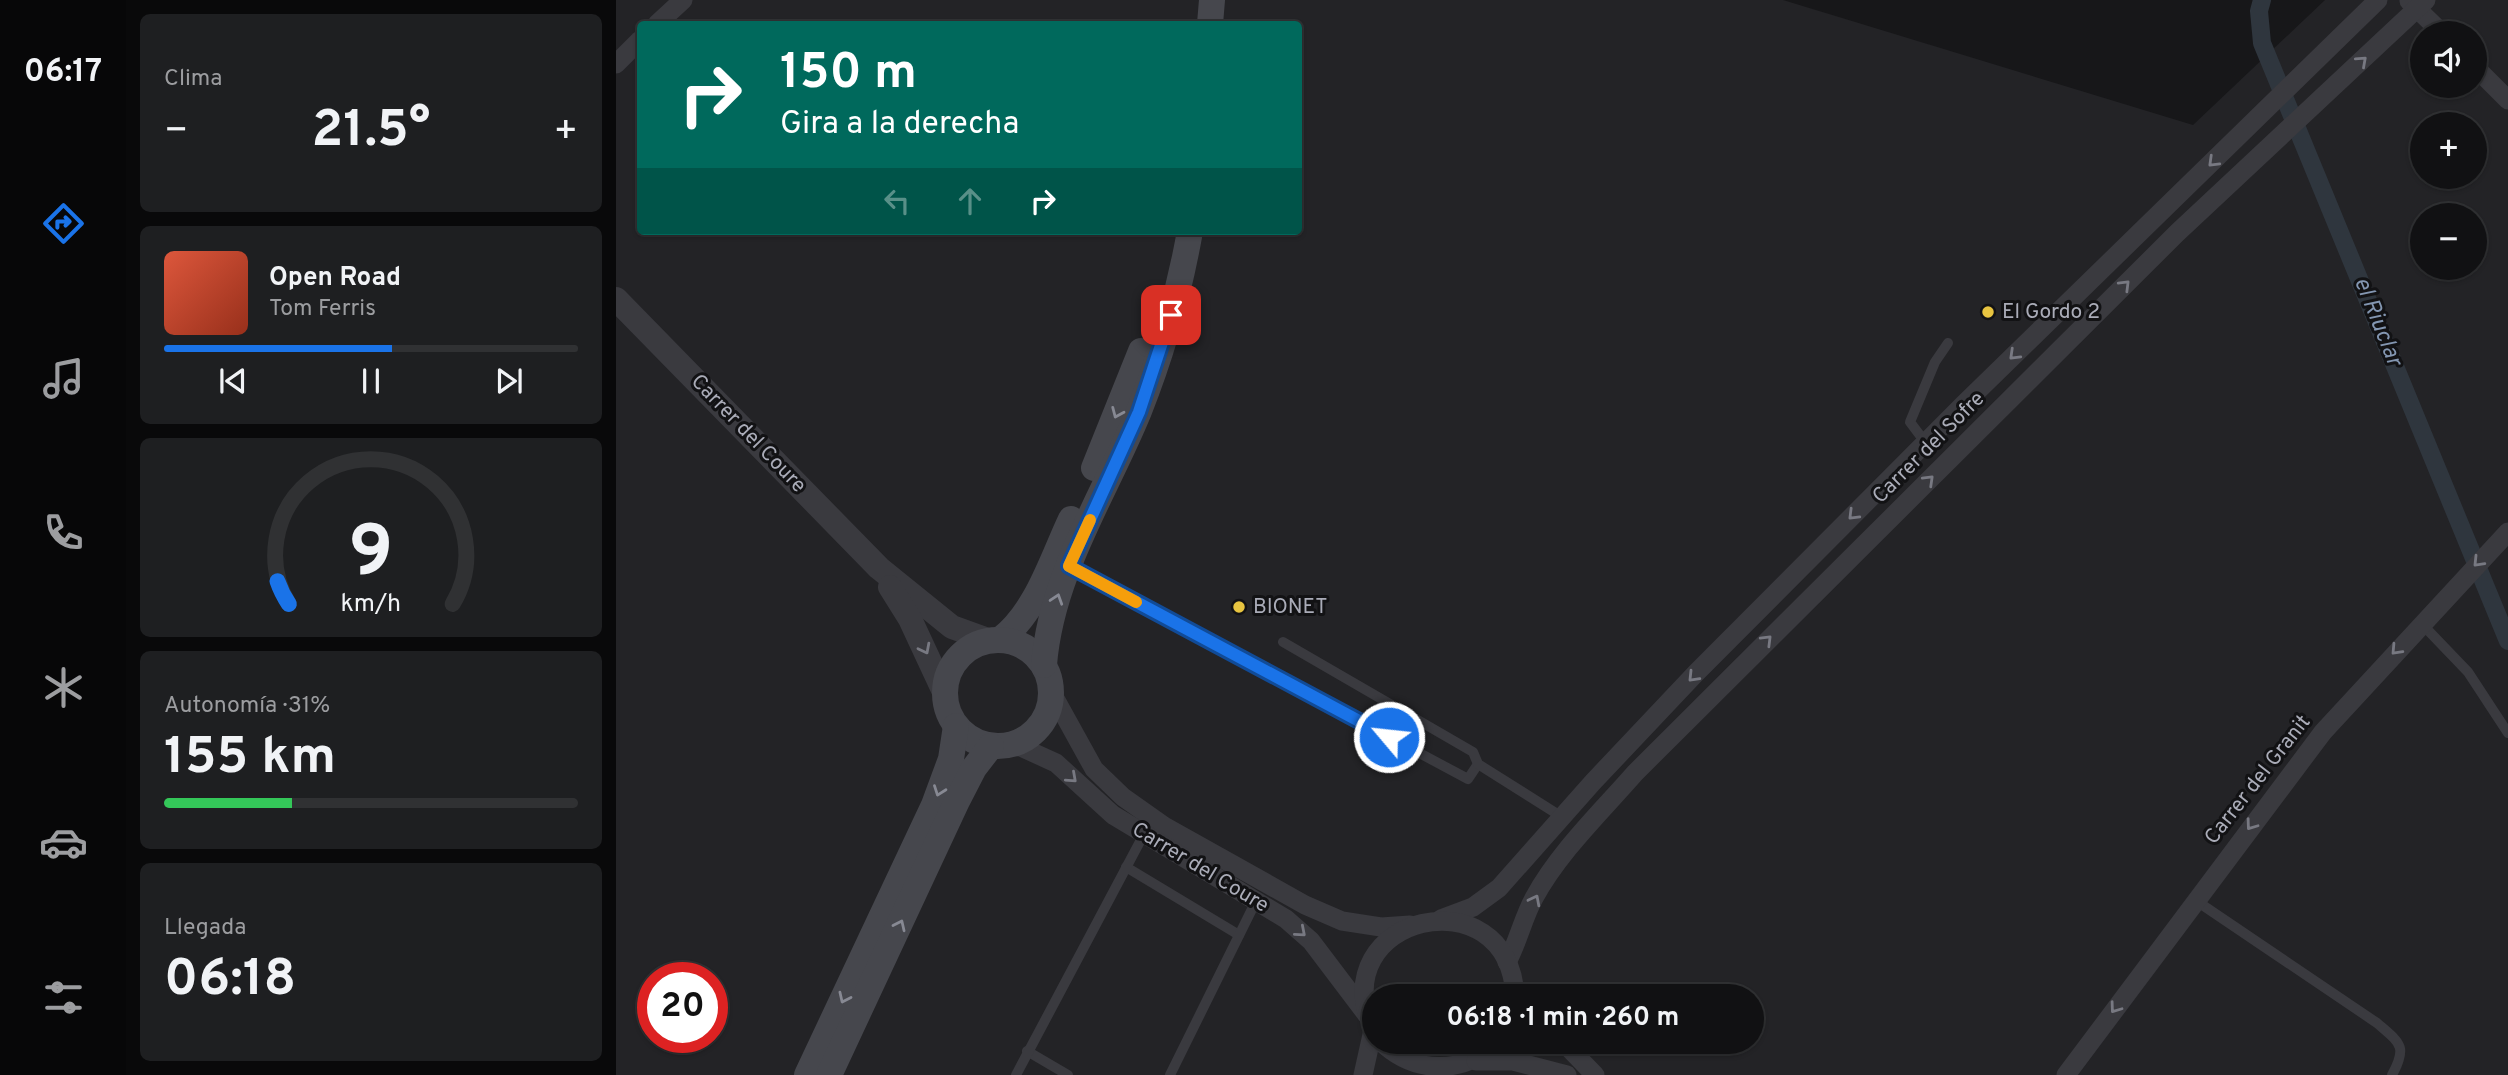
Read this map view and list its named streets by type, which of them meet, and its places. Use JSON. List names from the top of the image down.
{
  "streets": {
    "street": ["Carrer del Coure", "Carrer del Sofre", "Carrer del Granit"]
  },
  "crossings": [
    ["Carrer del Coure", "Carrer del Sofre"]
  ],
  "one_way": ["Carrer del Granit"],
  "water": ["el Riuclar"],
  "places": ["El Gordo 2", "BIONET"],
  "page": {
    "tabs": "06:17",
    "tile": [
      "Clima",
      ["Autonomía · 31%", "155 km"],
      ["Llegada", "06:18"]
    ],
    "map_buttons": ["+", "−"],
    "turn": ["150 m", "Gira a la derecha"],
    "heat": ["−", "21.5°", "+"],
    "song": ["Open Road", "Tom Ferris"],
    "limit": "20",
    "trip": "06:18 · 1 min · 260 m",
    "gauge": ["9", "km/h"]
  }
}
